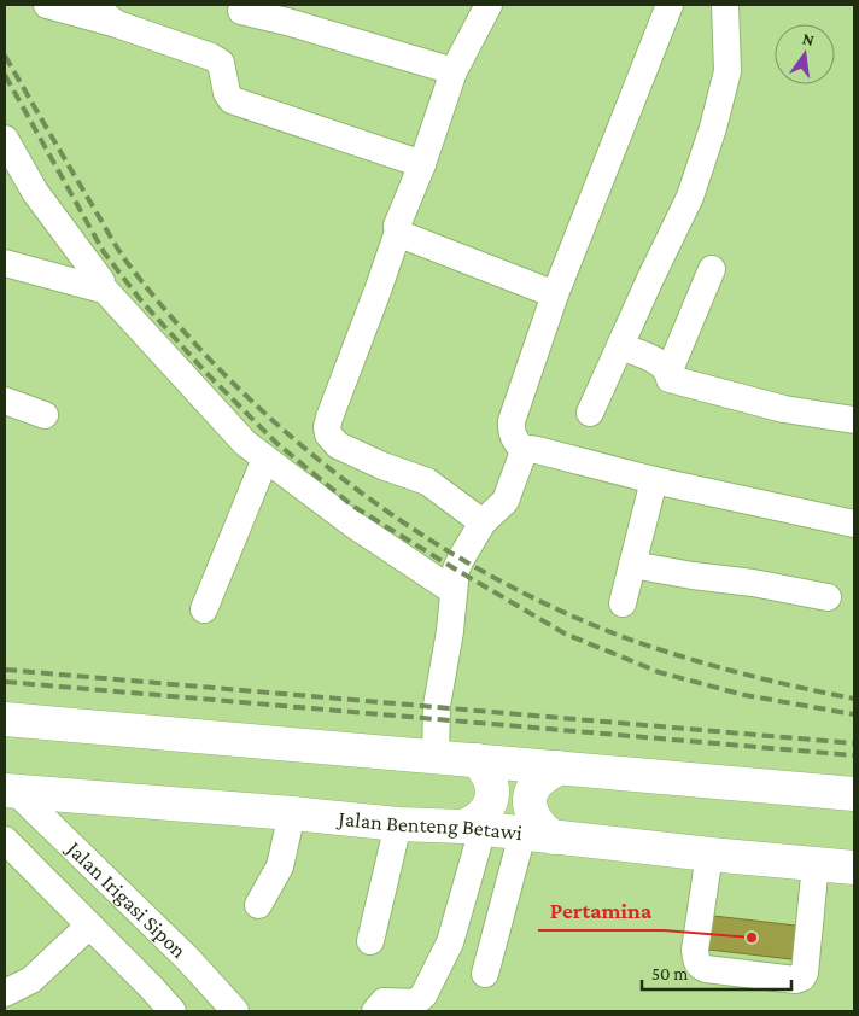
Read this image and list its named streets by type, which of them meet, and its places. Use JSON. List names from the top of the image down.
{
  "streets": {
    "main road": ["Jalan Benteng Betawi"],
    "street": ["Jalan Irigasi Sipon"]
  },
  "crossings": [
    ["Jalan Benteng Betawi", "Jalan Irigasi Sipon"]
  ],
  "places": ["Pertamina"],
  "scale_bar": "50 m",
  "north": "top"
}
